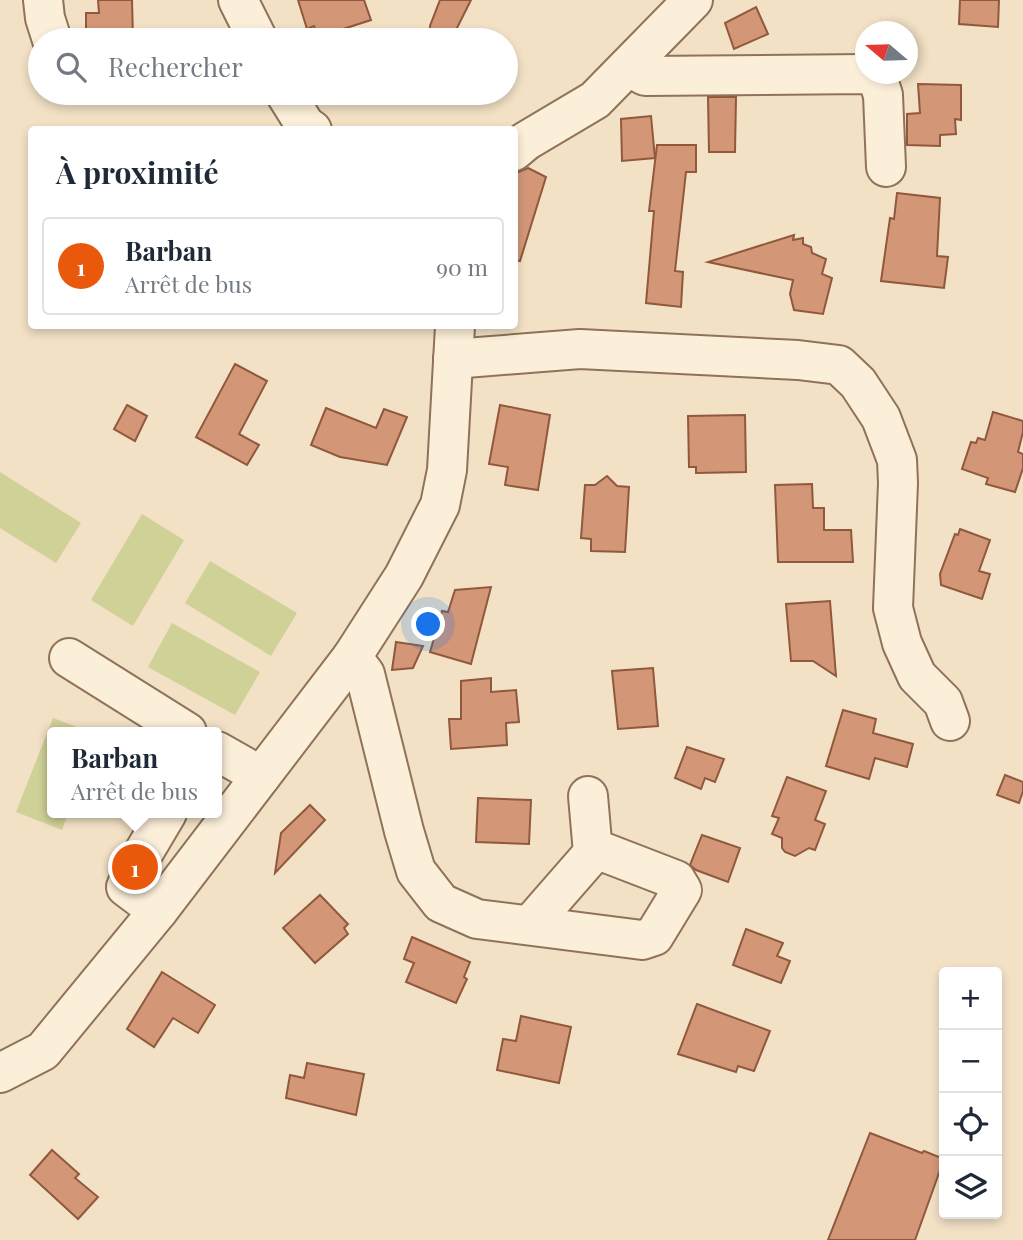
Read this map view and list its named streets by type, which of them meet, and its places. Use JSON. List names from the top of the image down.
{
  "north": "left",
  "page": {
    "search": "Rechercher",
    "heading": "À proximité",
    "list": [
      {
        "mark": "1",
        "name": "Barban",
        "note": "Arrêt de bus",
        "value": "90 m"
      }
    ],
    "popup": ["Barban", "Arrêt de bus"],
    "pins": "1",
    "map_buttons": ["+", "−"]
  }
}
